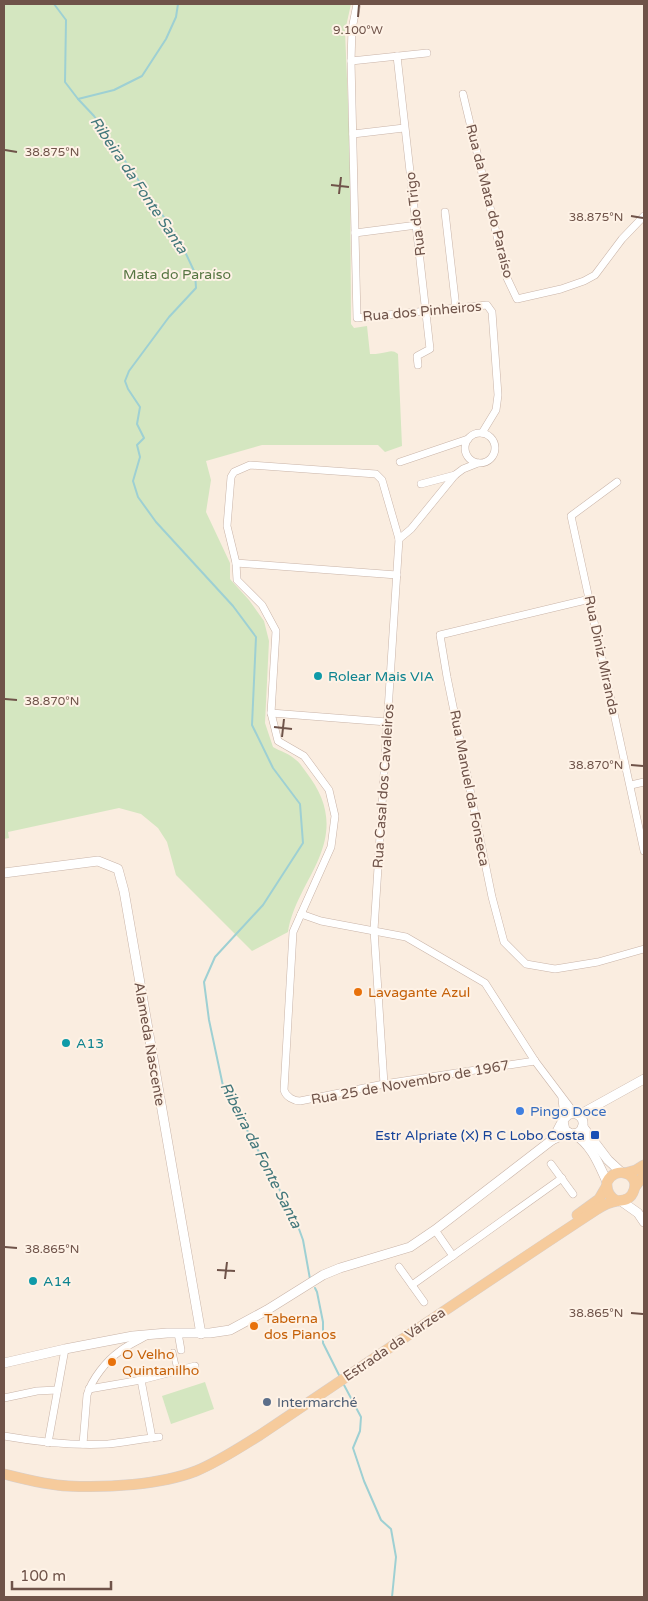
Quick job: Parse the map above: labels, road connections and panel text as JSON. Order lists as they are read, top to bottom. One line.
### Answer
{"streets":{"main road":["Estrada da Várzea"],"street":["Rua da Mata do Paraíso","Rua do Trigo","Rua dos Pinheiros","Rua Diniz Miranda","Rua Casal dos Cavaleiros","Rua Manuel da Fonseca","Alameda Nascente","Rua 25 de Novembro de 1967"]},"crossings":[["Rua do Trigo","Rua dos Pinheiros"],["Rua Diniz Miranda","Rua Manuel da Fonseca"],["Rua Casal dos Cavaleiros","Rua 25 de Novembro de 1967"]],"water":["Ribeira da Fonte Santa"],"parks":["Mata do Paraíso"],"places":{"other":["Rolear Mais VIA","Lavagante Azul","A13","Pingo Doce","A14","Taberna dos Pianos","O Velho Quintanilho","Intermarché"],"transit":["Estr Alpriate (X) R C Lobo Costa"]},"scale_bar":"100 m","coordinates":["9.100°W","38.875°N","38.870°N","38.865°N"]}
